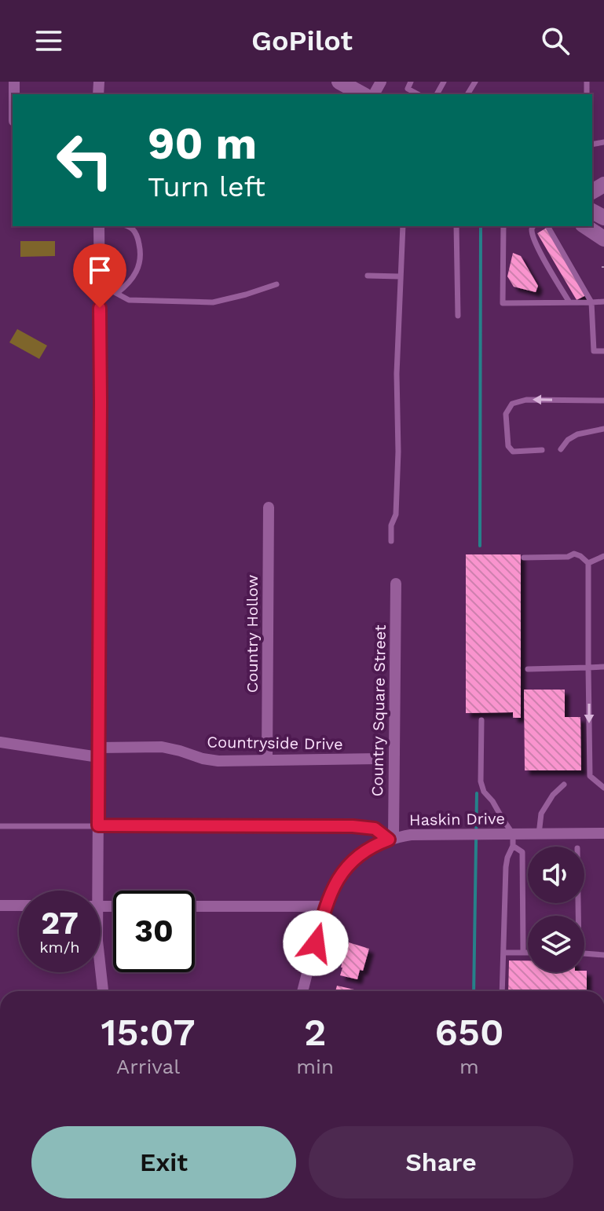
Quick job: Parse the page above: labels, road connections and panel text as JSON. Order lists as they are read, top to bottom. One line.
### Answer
{"streets":{"street":["Country Hollow","Country Square Street","Countryside Drive","Haskin Drive"]},"crossings":[["Country Hollow","Countryside Drive"],["Country Square Street","Haskin Drive"]],"page":{"header":"GoPilot","turn":["90 m","Turn left"],"speed":"27 km/h","limit":"30","eta":["15:07","Arrival","2","min","650","m"],"buttons":["Exit","Share"]}}
